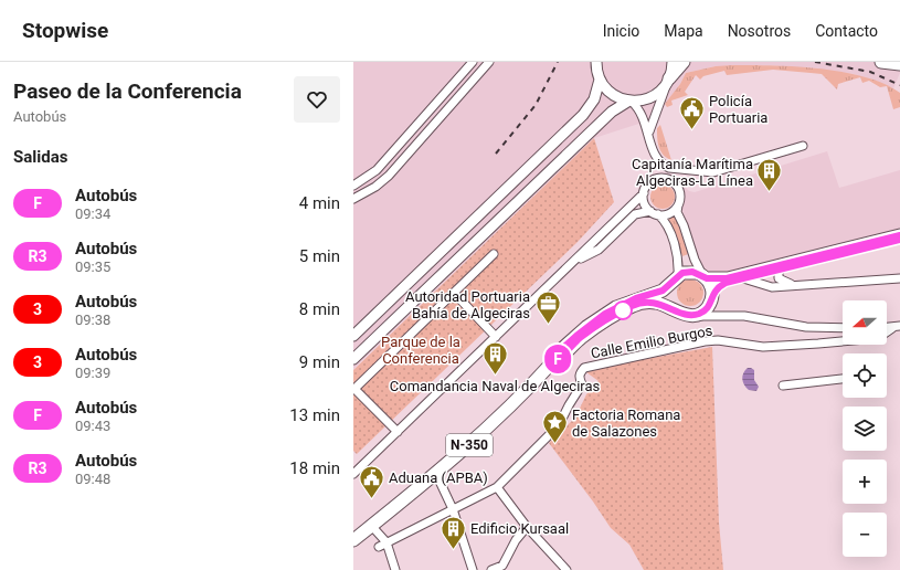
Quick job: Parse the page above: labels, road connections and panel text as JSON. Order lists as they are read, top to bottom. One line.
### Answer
{"streets":{"highway":["N-350"],"street":["Calle Emilio Burgos"]},"parks":["Parque de la Conferencia"],"places":{"public building":["Policía Portuaria","Aduana (APBA)"],"building":["Capitanía Marítima Algeciras-La Línea","Comandancia Naval de Algeciras","Edificio Kursaal"],"office":["Autoridad Portuaria Bahía de Algeciras"],"place":["Factoria Romana de Salazones"]},"lines":["bus line F"],"north":"left","page":{"header":"Stopwise","nav":["Inicio","Mapa","Nosotros","Contacto"],"heading":[["Paseo de la Conferencia","Autobús"],"Salidas"],"on_map":"F","list":[{"mark":"F","name":"Autobús","note":"09:34","value":"4 min"},{"mark":"R3","name":"Autobús","note":"09:35","value":"5 min"},{"mark":"3","name":"Autobús","note":"09:38","value":"8 min"},{"mark":"3","name":"Autobús","note":"09:39","value":"9 min"},{"mark":"F","name":"Autobús","note":"09:43","value":"13 min"},{"mark":"R3","name":"Autobús","note":"09:48","value":"18 min"}],"map_buttons":["+","−"]}}
